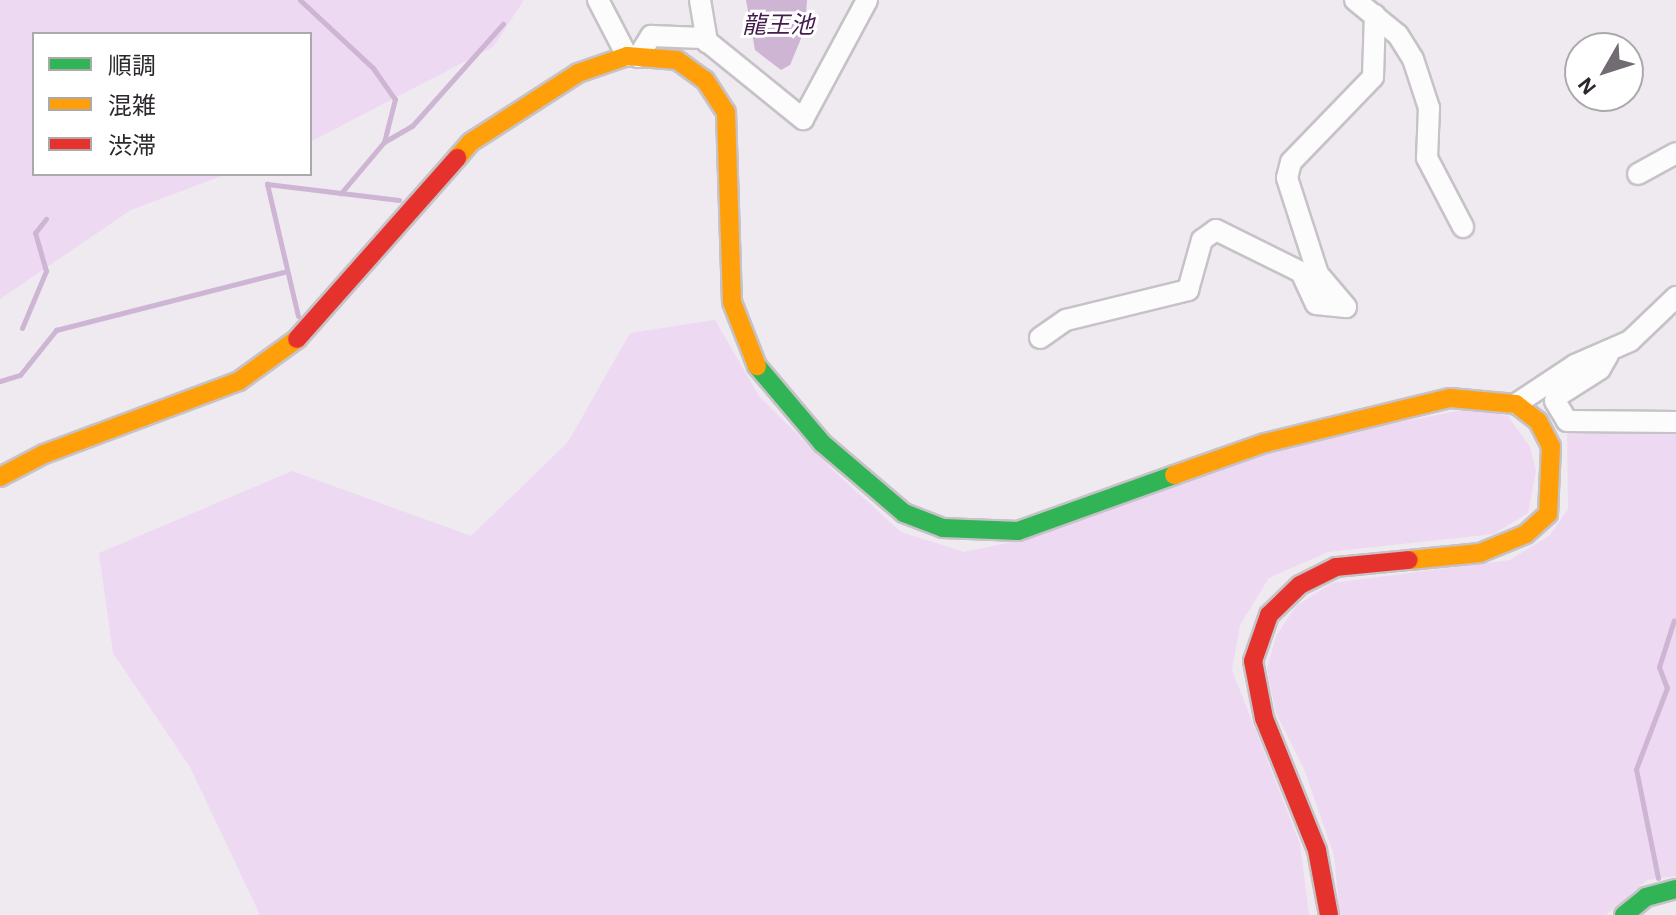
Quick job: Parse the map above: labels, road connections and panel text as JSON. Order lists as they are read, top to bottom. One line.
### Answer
{"water":["龍王池"],"legend":["順調","混雑","渋滞"],"north":"bottom left"}
